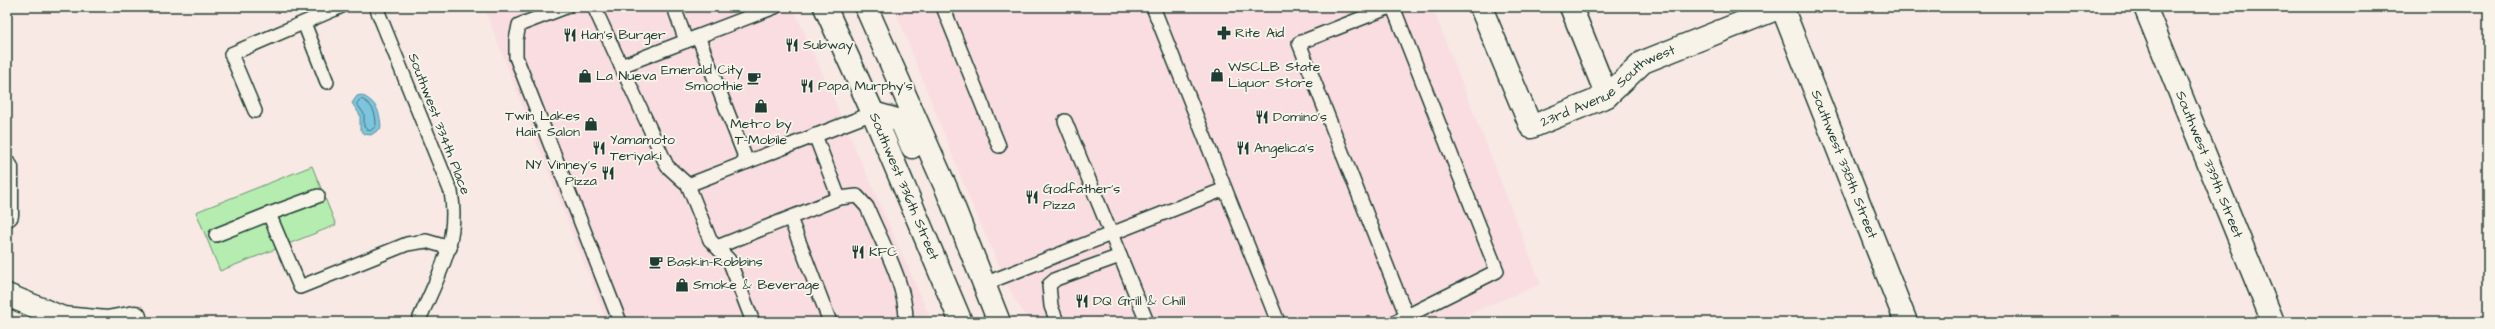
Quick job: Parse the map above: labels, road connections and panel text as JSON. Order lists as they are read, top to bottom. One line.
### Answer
{"streets":{"street":["23rd Avenue Southwest","Southwest 338th Street","Southwest 339th Street","Southwest 336th Street"],"lane":["Southwest 334th Place"]},"crossings":[["23rd Avenue Southwest","Southwest 338th Street"]],"places":{"pharmacy":["Rite Aid"],"restaurant":["Han’s Burger","Subway","Papa Murphy's","Domino's","Yamamoto Teriyaki","Angelica's","NY Vinney’s Pizza","Godfather's Pizza","KFC","DQ Grill & Chill"],"shop":["WSCLB State Liquor Store","La Nueva","Metro by T-Mobile","Twin Lakes Hair Salon","Smoke & Beverage"],"cafe":["Emerald City Smoothie","Baskin-Robbins"]}}
